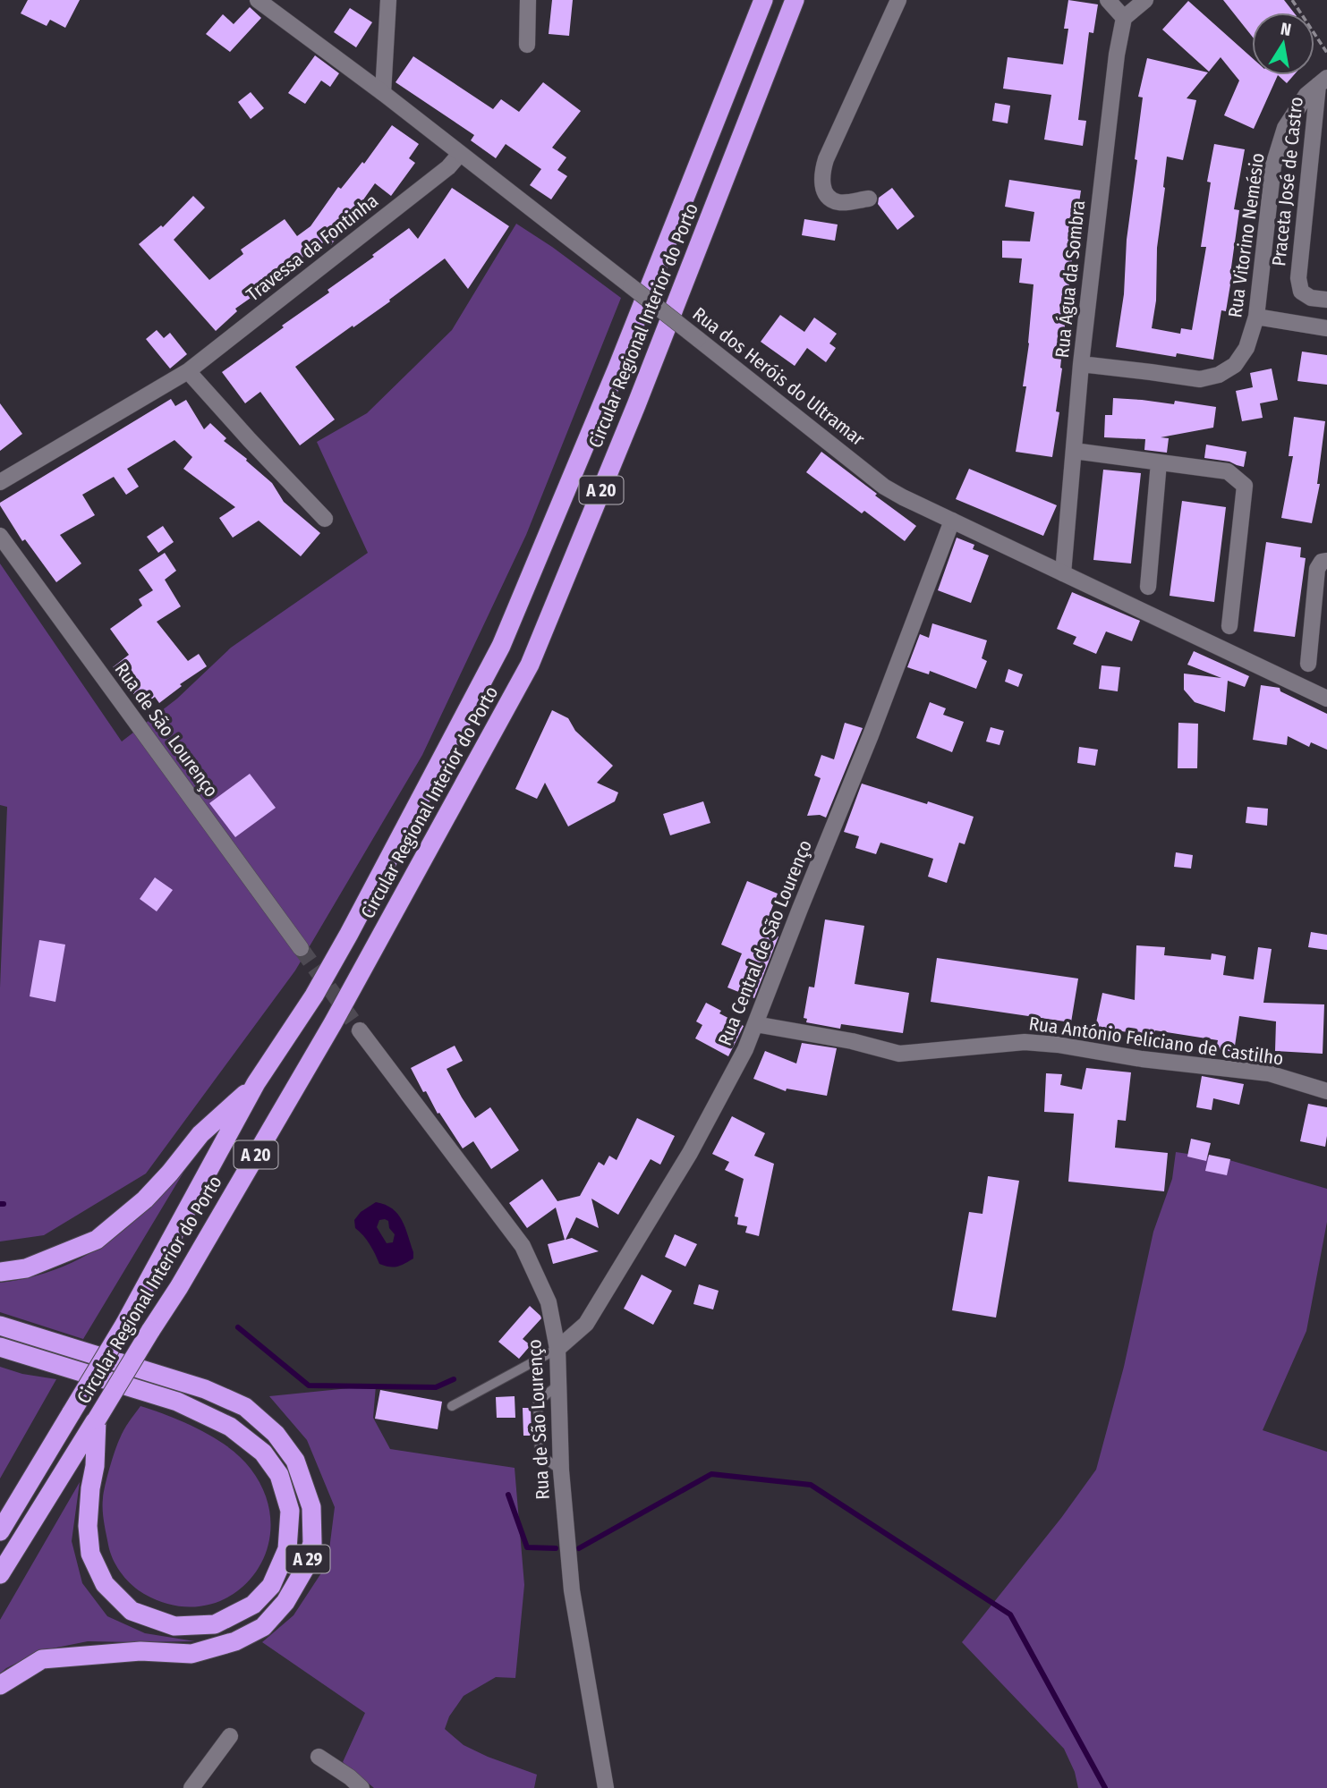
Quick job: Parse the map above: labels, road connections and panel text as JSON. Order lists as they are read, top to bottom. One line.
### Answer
{"streets":{"highway":["Circular Regional Interior do Porto","A 20","A 29"],"street":["Praceta José de Castro","Rua Vitorino Nemésio","Travessa da Fontinha","Rua Água da Sombra","Rua dos Heróis do Ultramar","Rua de São Lourenço","Rua Central de São Lourenço","Rua António Feliciano de Castilho"]},"crossings":[["Praceta José de Castro","Rua Vitorino Nemésio"],["Rua Vitorino Nemésio","Rua Água da Sombra"],["Travessa da Fontinha","Rua dos Heróis do Ultramar"],["Rua Água da Sombra","Rua dos Heróis do Ultramar"],["Circular Regional Interior do Porto","A 29"],["Rua dos Heróis do Ultramar","Rua Central de São Lourenço"],["Rua de São Lourenço","Rua Central de São Lourenço"],["Rua Central de São Lourenço","Rua António Feliciano de Castilho"]],"north":"top"}
